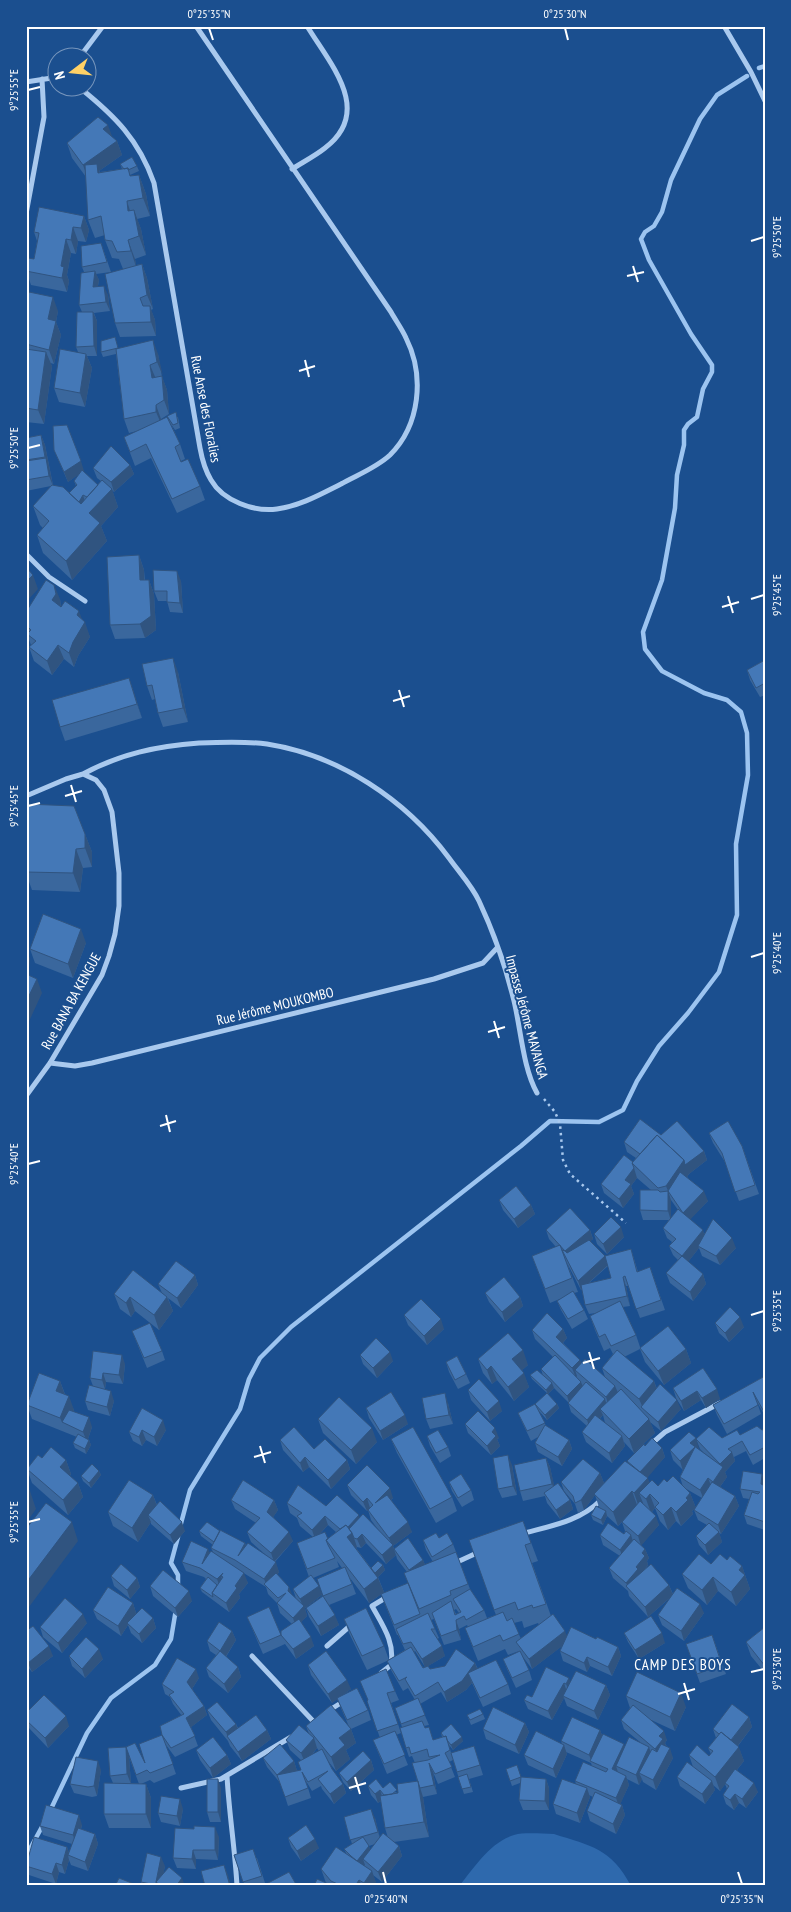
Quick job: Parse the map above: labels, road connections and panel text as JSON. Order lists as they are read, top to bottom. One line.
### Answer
{"streets":{"street":["Rue Anse des Floralies","Rue BANA BA KENGUE","Rue Jérôme MOUKOMBO","Impasse Jérôme MAVANGA"]},"crossings":[["Rue BANA BA KENGUE","Rue Jérôme MOUKOMBO"],["Rue BANA BA KENGUE","Impasse Jérôme MAVANGA"],["Rue Jérôme MOUKOMBO","Impasse Jérôme MAVANGA"]],"districts":["CAMP DES BOYS"],"north":"left","coordinates":["0°25'35\"N","0°25'30\"N","9°25'55\"E","9°25'50\"E","9°25'45\"E","9°25'40\"E","9°25'35\"E","9°25'30\"E","0°25'40\"N"]}
